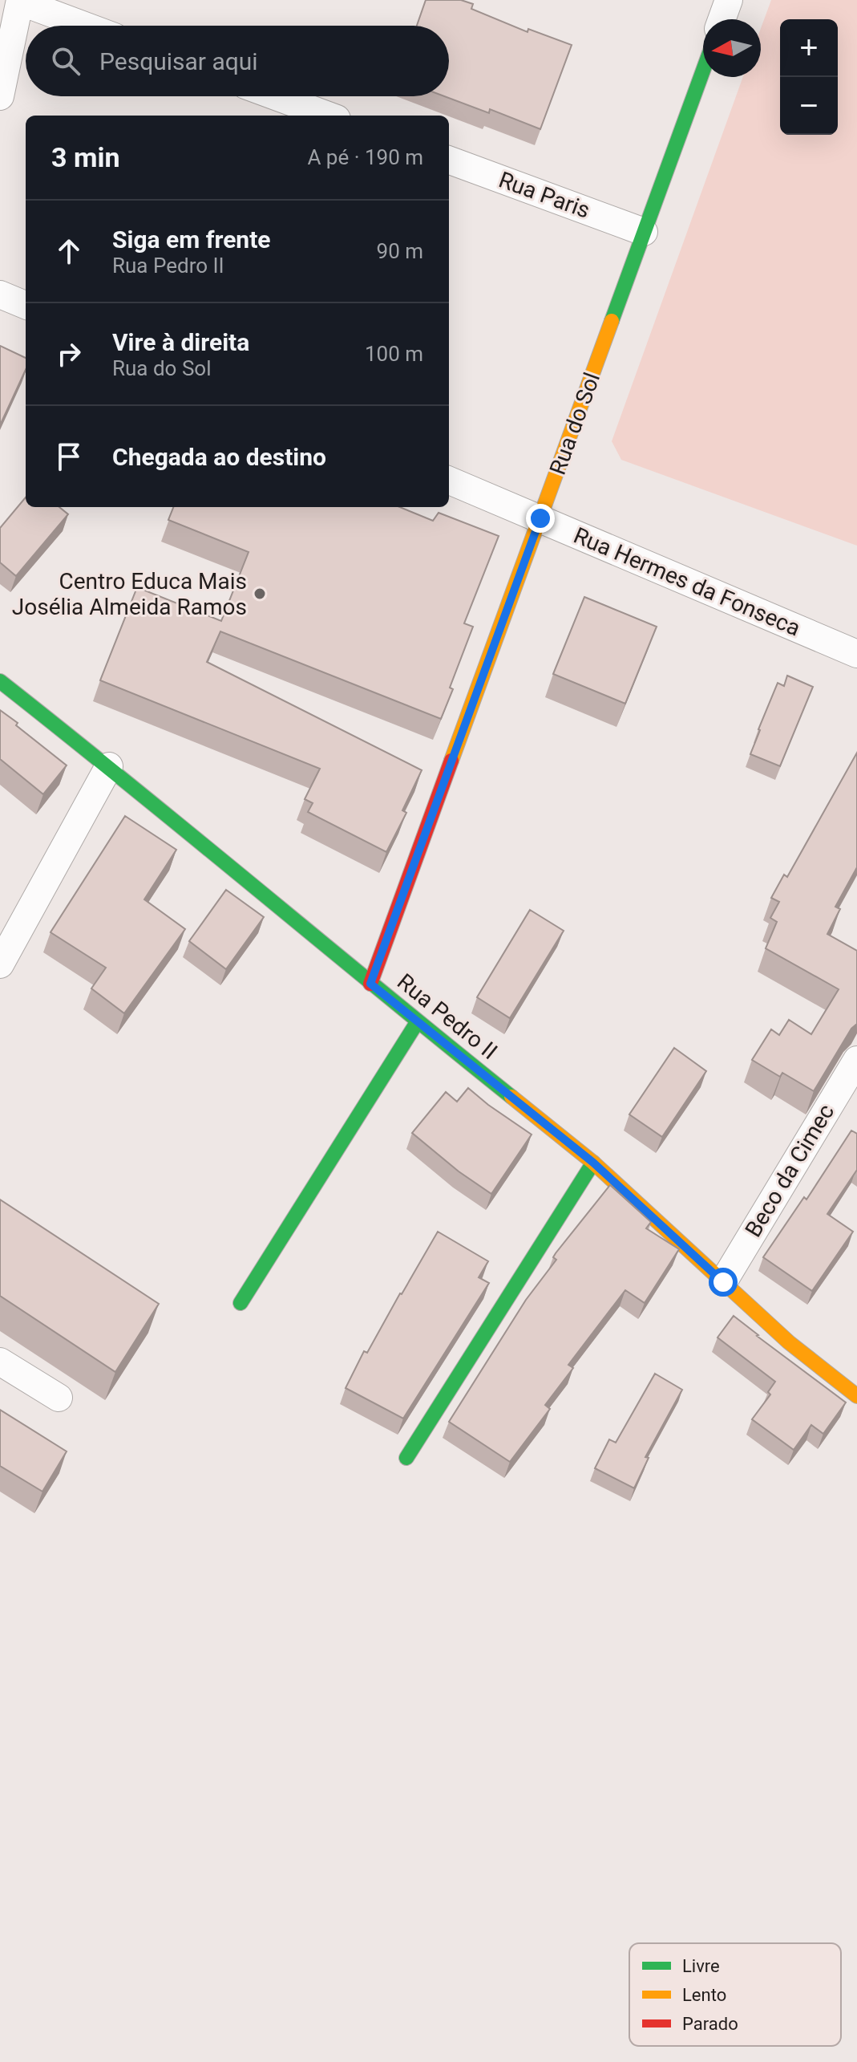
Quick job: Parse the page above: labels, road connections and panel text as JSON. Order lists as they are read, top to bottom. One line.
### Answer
{"streets":{"street":["Rua Paris","Rua do Sol","Rua Hermes da Fonseca","Rua Pedro II","Beco da Cimec"]},"crossings":[["Rua Paris","Rua do Sol"],["Rua do Sol","Rua Hermes da Fonseca"],["Rua do Sol","Rua Pedro II"],["Rua Pedro II","Beco da Cimec"]],"places":["Centro Educa Mais Josélia Almeida Ramos"],"legend":["Livre","Lento","Parado"],"north":"left","page":{"map_buttons":["+","−"],"search":"Pesquisar aqui","heading":["3 min","A pé · 190 m"],"list":[["Siga em frente","Rua Pedro II","90 m"],["Vire à direita","Rua do Sol","100 m"],"Chegada ao destino"]}}
